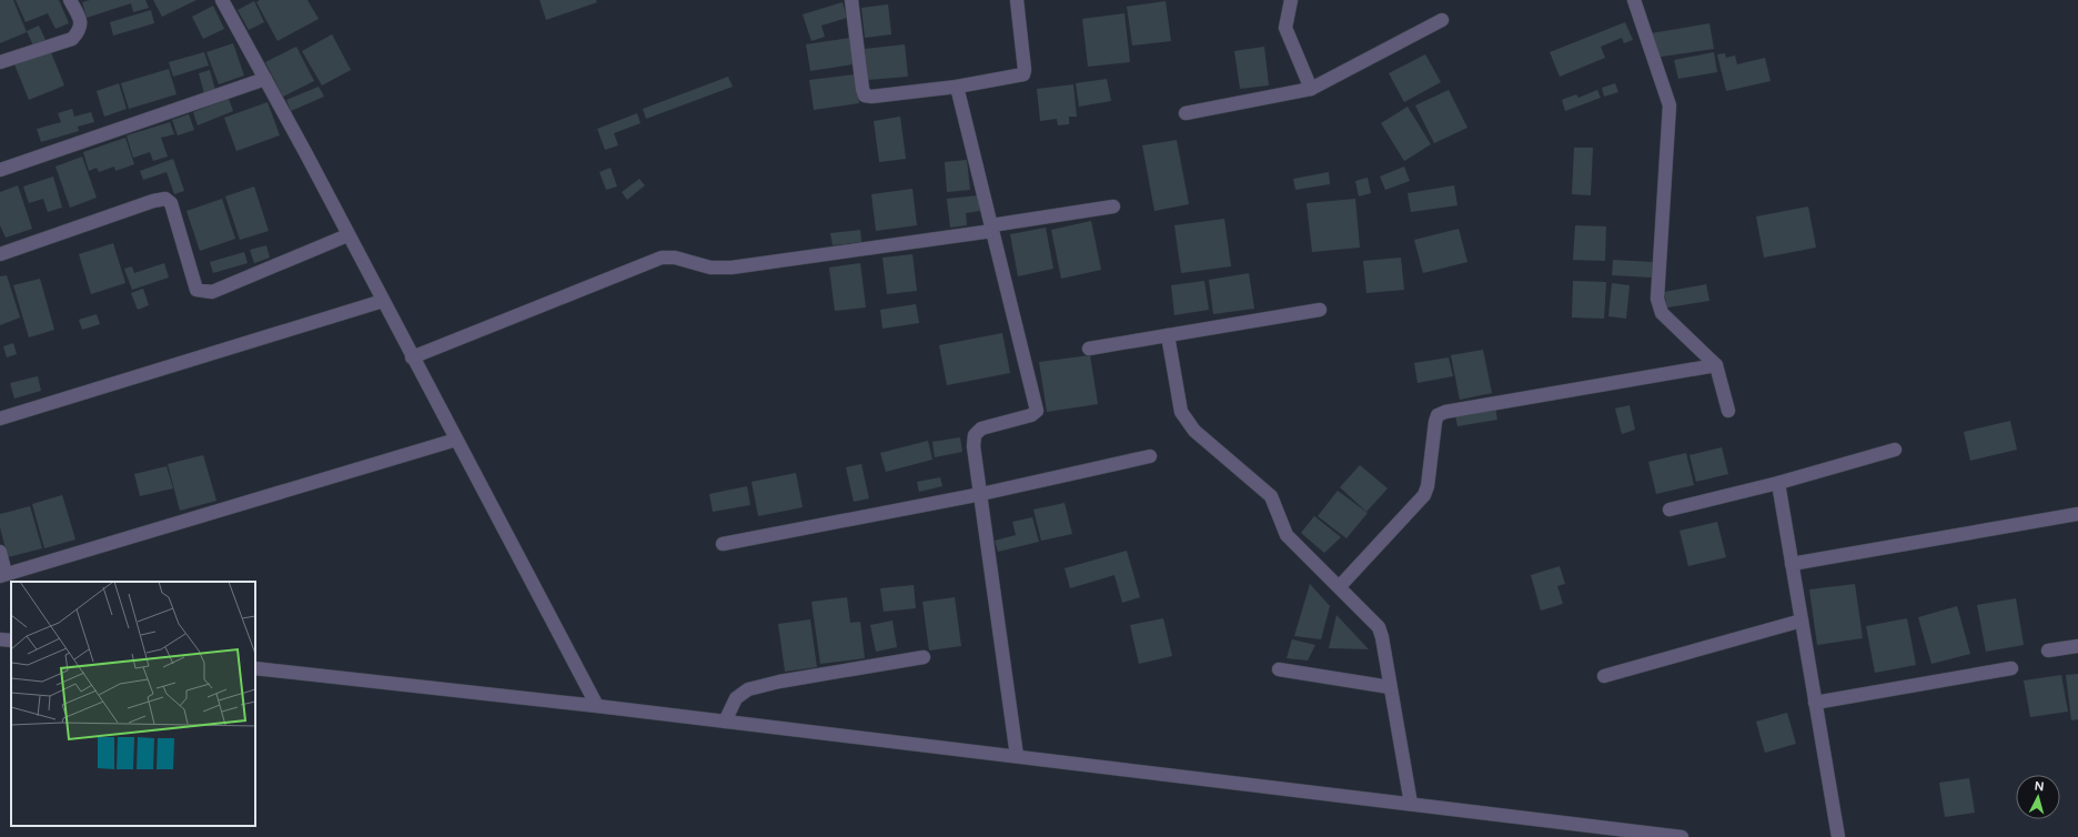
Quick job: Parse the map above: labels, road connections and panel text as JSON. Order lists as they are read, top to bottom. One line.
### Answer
{"north":"top"}
